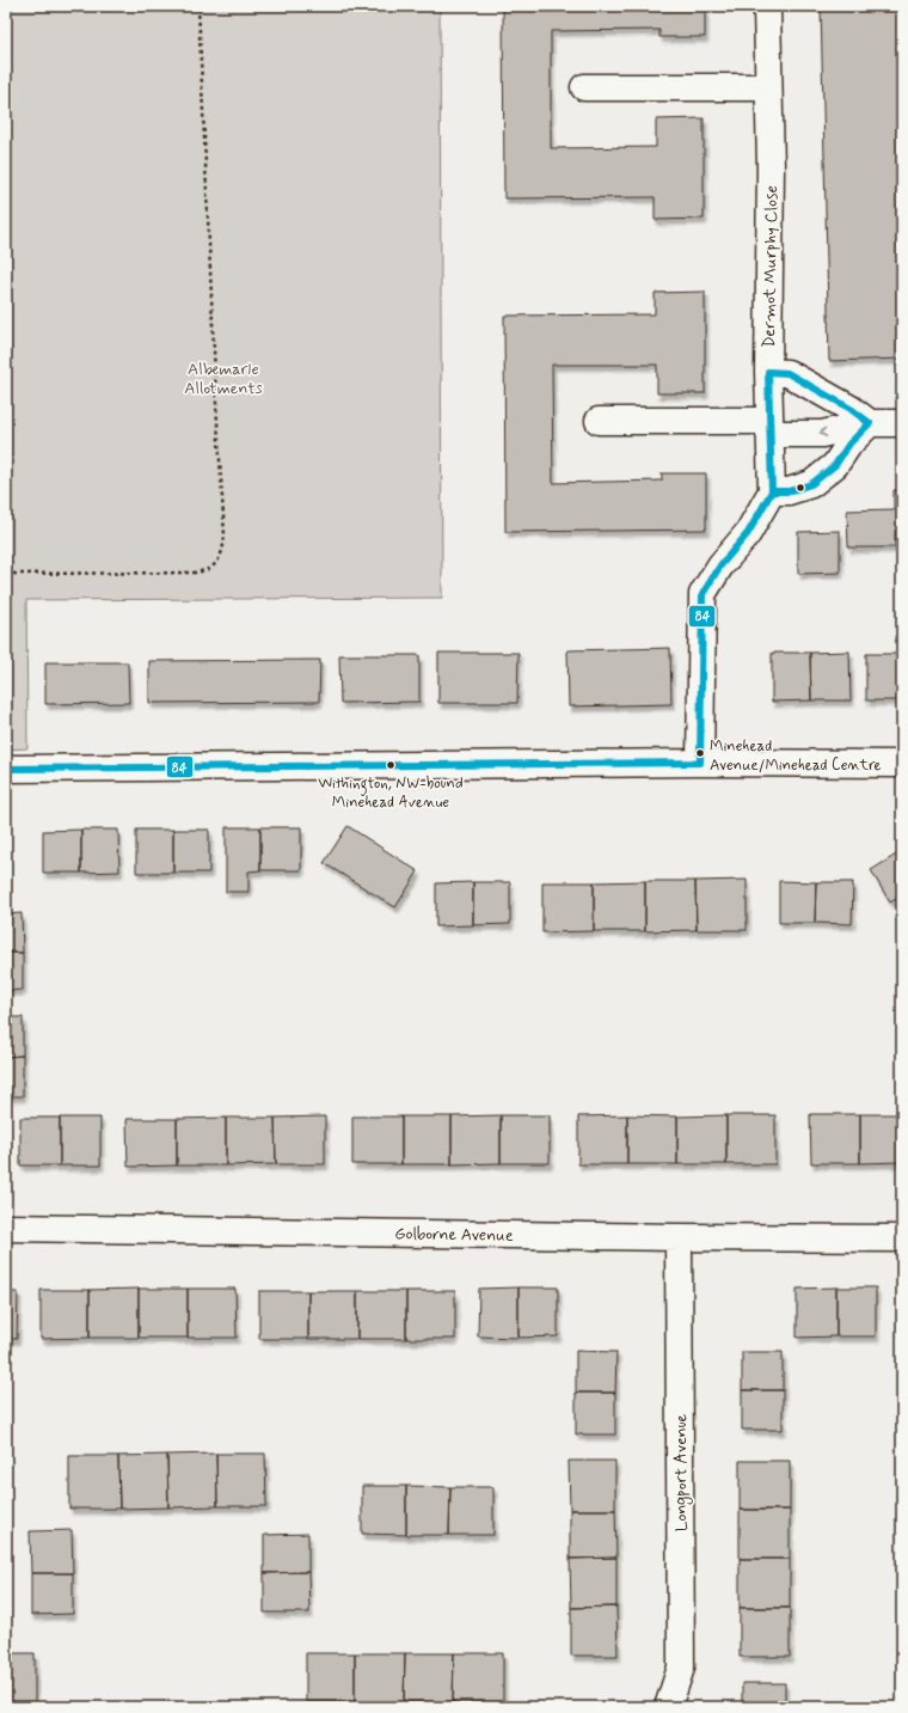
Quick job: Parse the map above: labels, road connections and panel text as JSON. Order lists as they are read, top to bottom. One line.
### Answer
{"streets":{"street":["Dermot Murphy Close","Golborne Avenue","Longport Avenue"]},"crossings":[["Golborne Avenue","Longport Avenue"]],"parks":["Albemarle Allotments"],"places":["Minehead Avenue/Minehead Centre","Withington, NW-bound Minehead Avenue"],"lines":["transit line 84"]}
